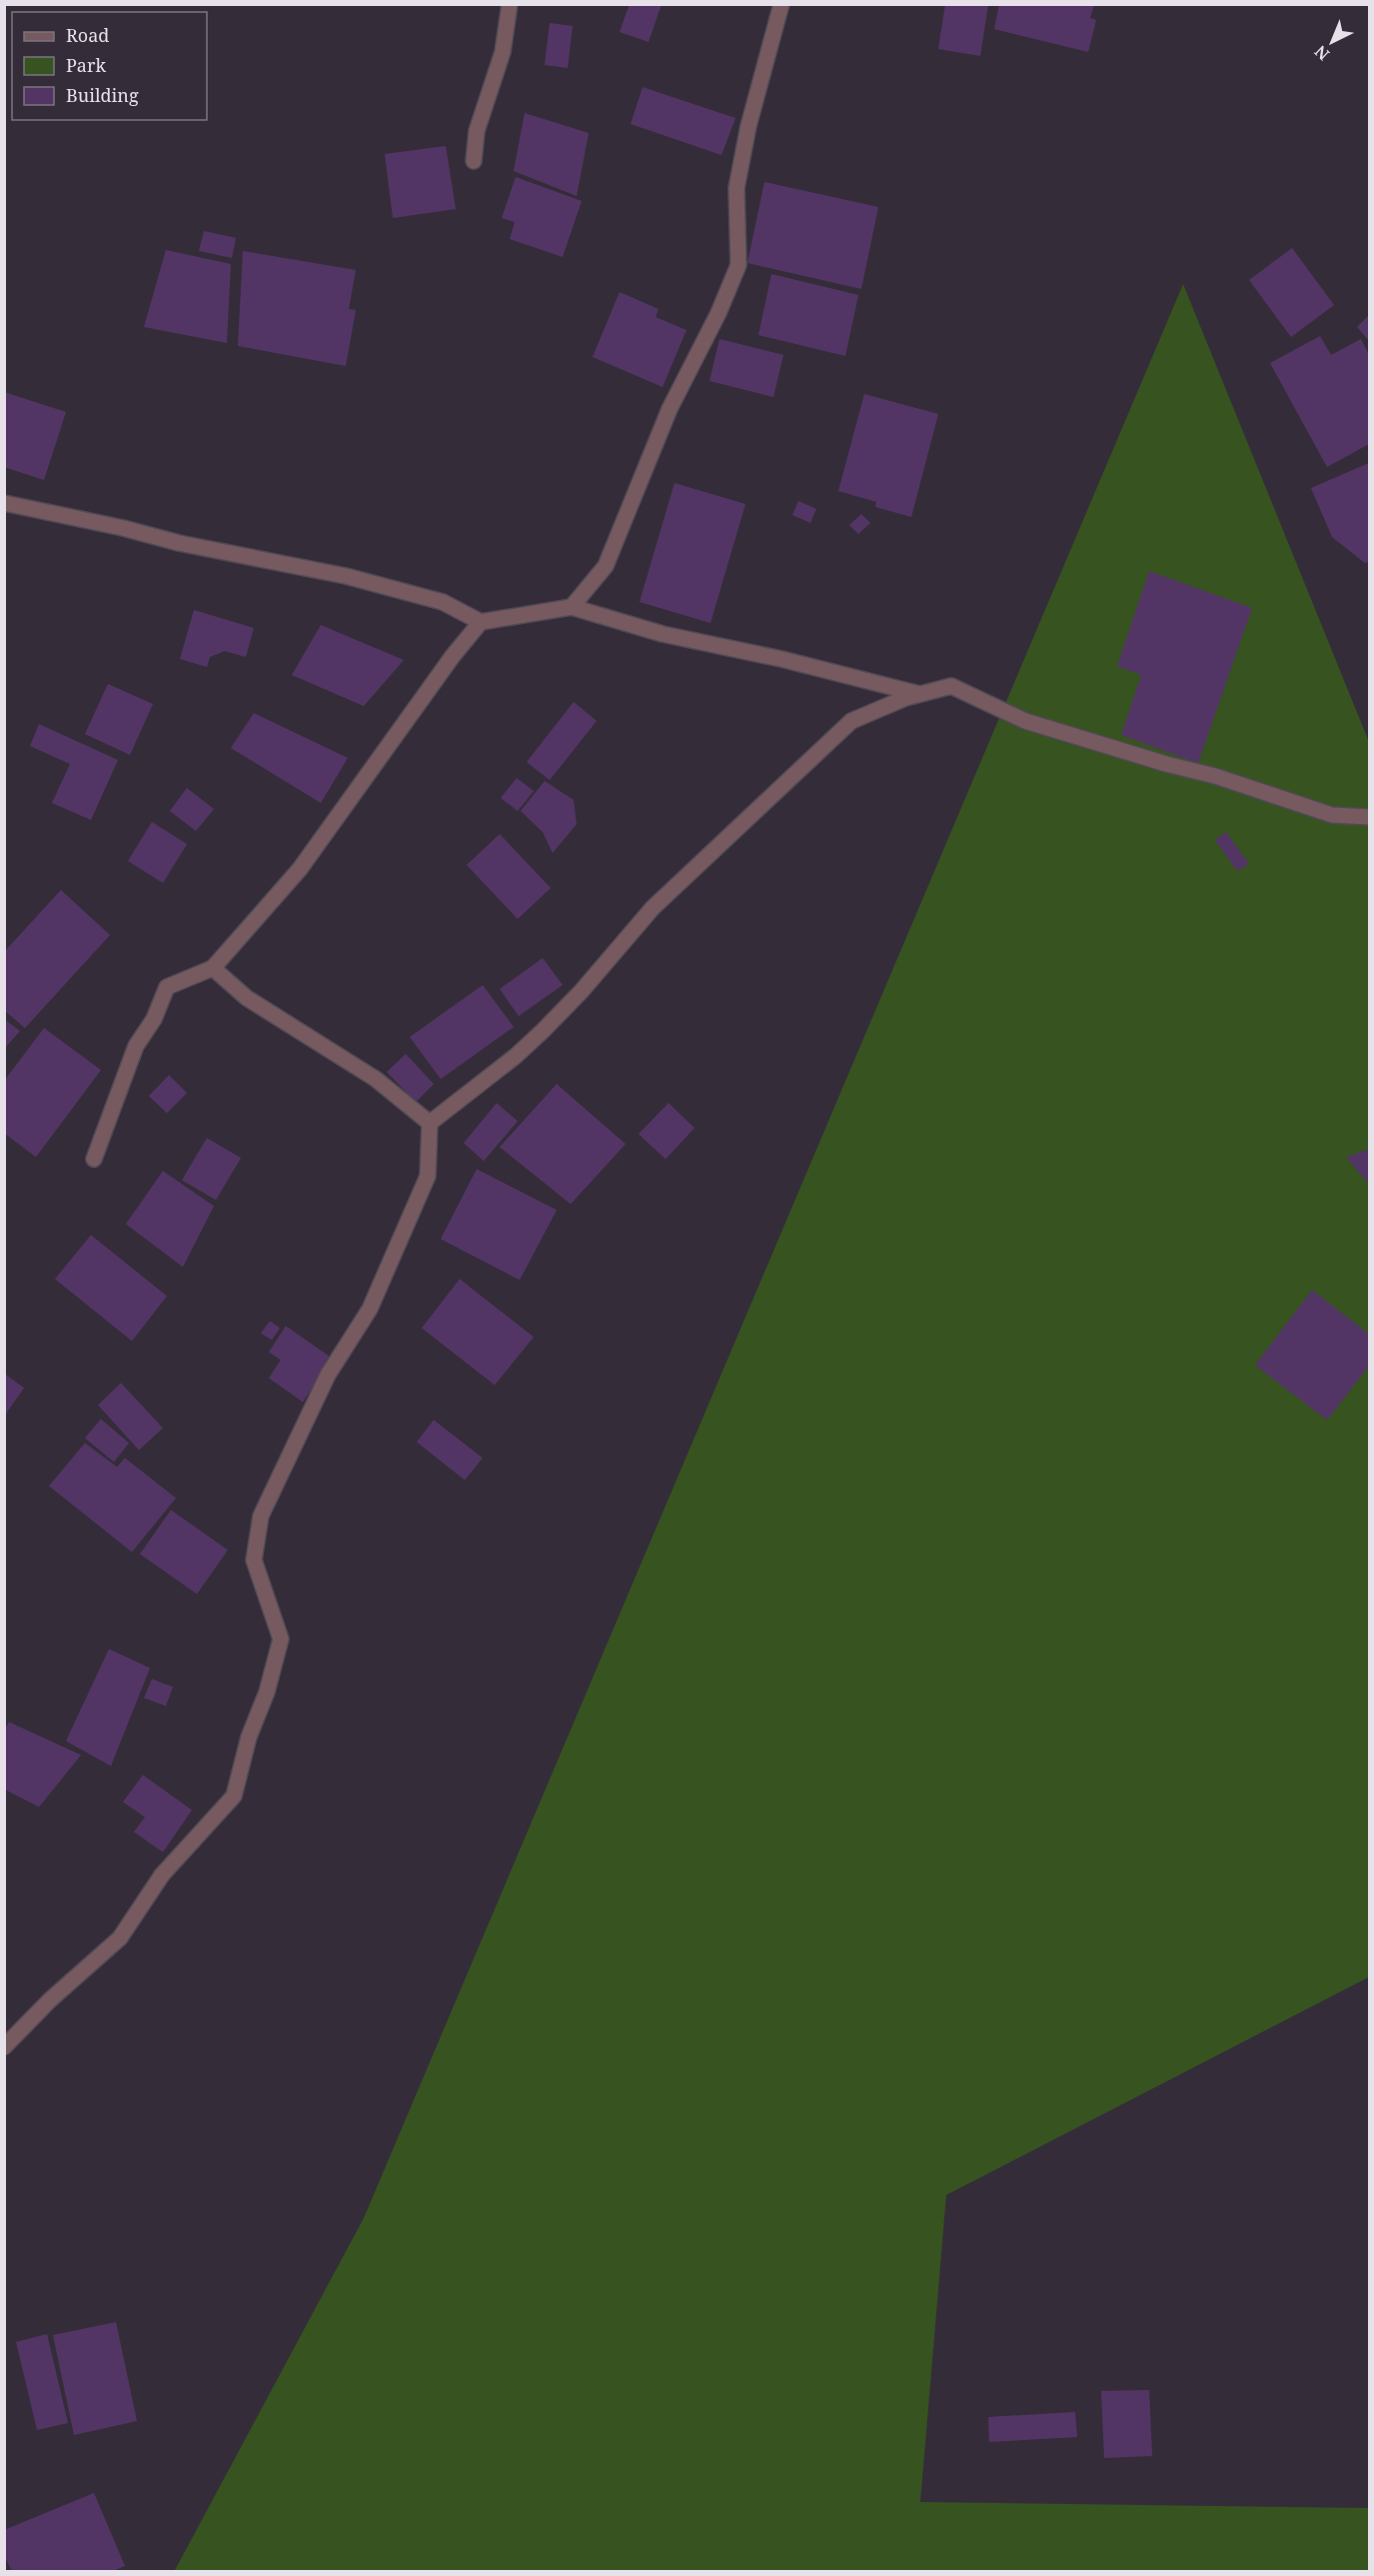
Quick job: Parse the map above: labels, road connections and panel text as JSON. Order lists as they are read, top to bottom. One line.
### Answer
{"legend":["Road","Park","Building"],"north":"bottom left"}
